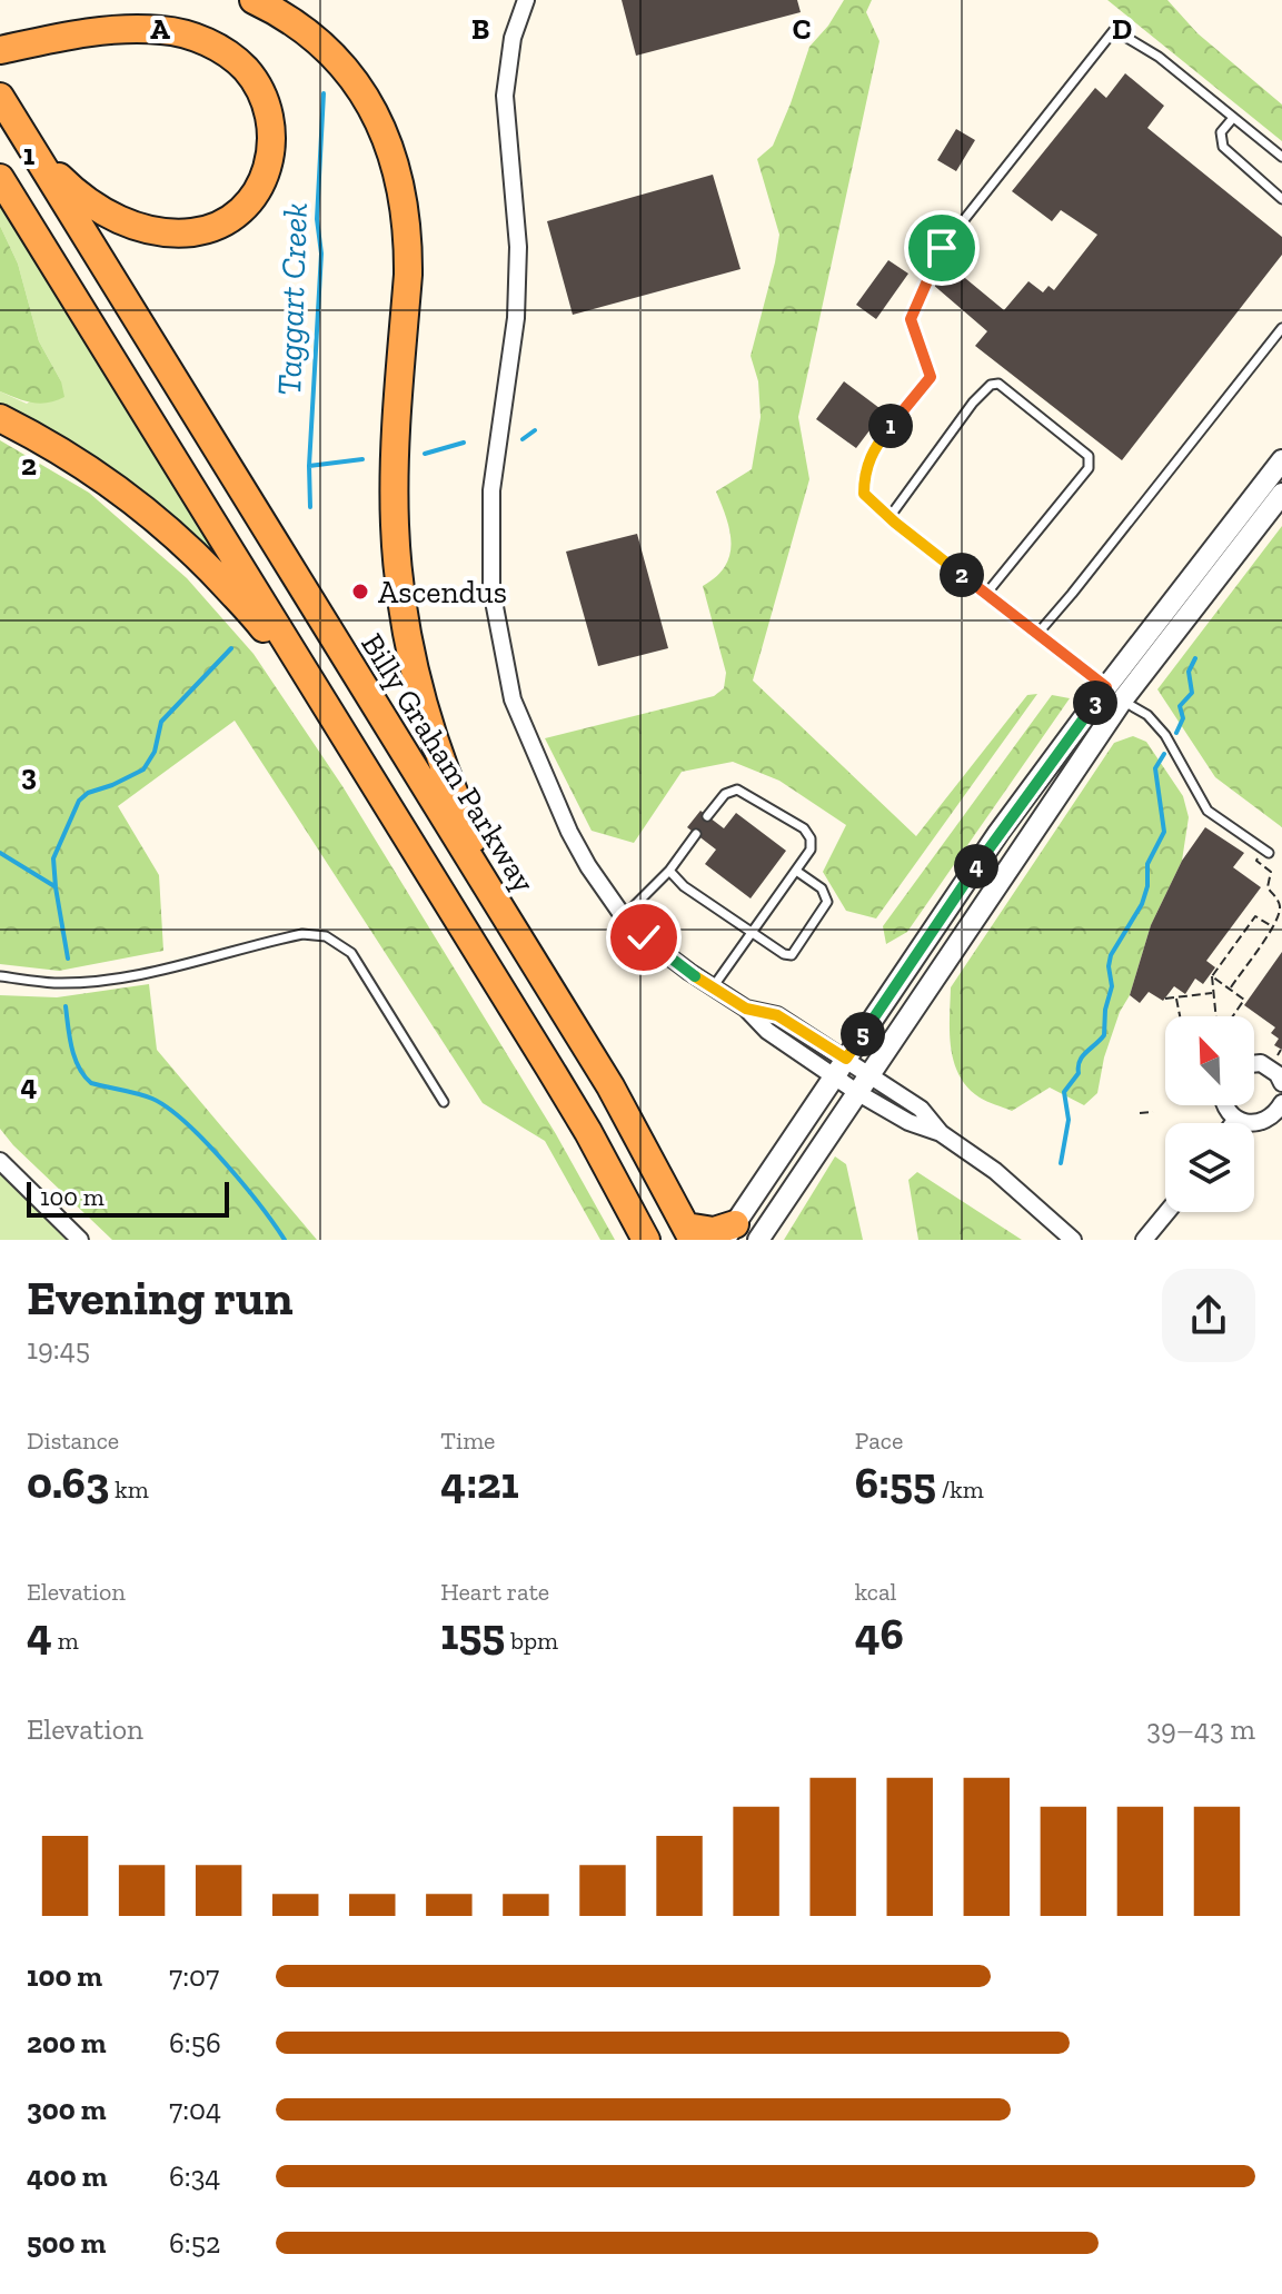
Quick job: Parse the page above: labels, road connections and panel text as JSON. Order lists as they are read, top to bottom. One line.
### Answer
{"streets":{"highway":["Billy Graham Parkway"]},"water":["Taggart Creek"],"places":["Ascendus"],"scale_bar":"100 m","north":"top left","page":{"pins":["1","2","3","4","5"],"scale":"100 m","heading":["Evening run","19:45"],"stats":[["Distance","0.63 km"],["Time","4:21"],["Pace","6:55 /km"],["Elevation","4 m"],["Heart rate","155 bpm"],["kcal","46"]],"chart":["Elevation","39–43 m"],"list":[{"name":"100 m","note":"7:07"},{"name":"200 m","note":"6:56"},{"name":"300 m","note":"7:04"},{"name":"400 m","note":"6:34"},{"name":"500 m","note":"6:52"}]},"grid":{"columns":["A","B","C","D"],"rows":["1","2","3","4"]}}
